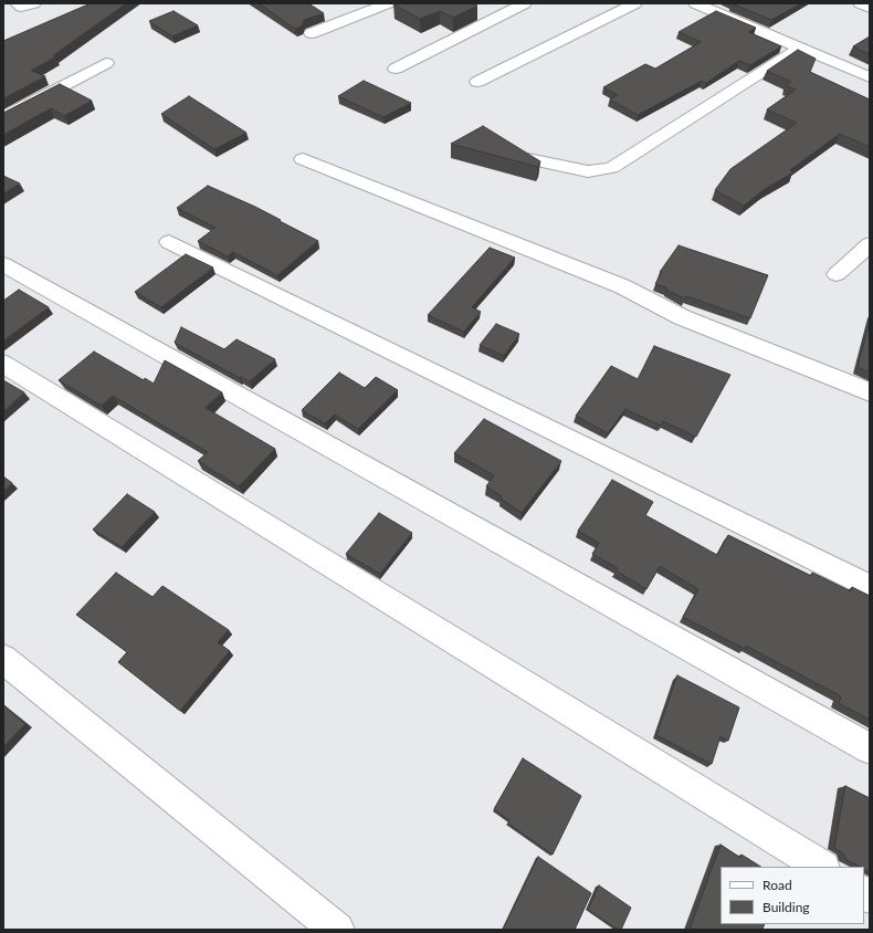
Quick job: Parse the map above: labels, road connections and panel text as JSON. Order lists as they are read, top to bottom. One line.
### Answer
{"legend":["Road","Building"]}
